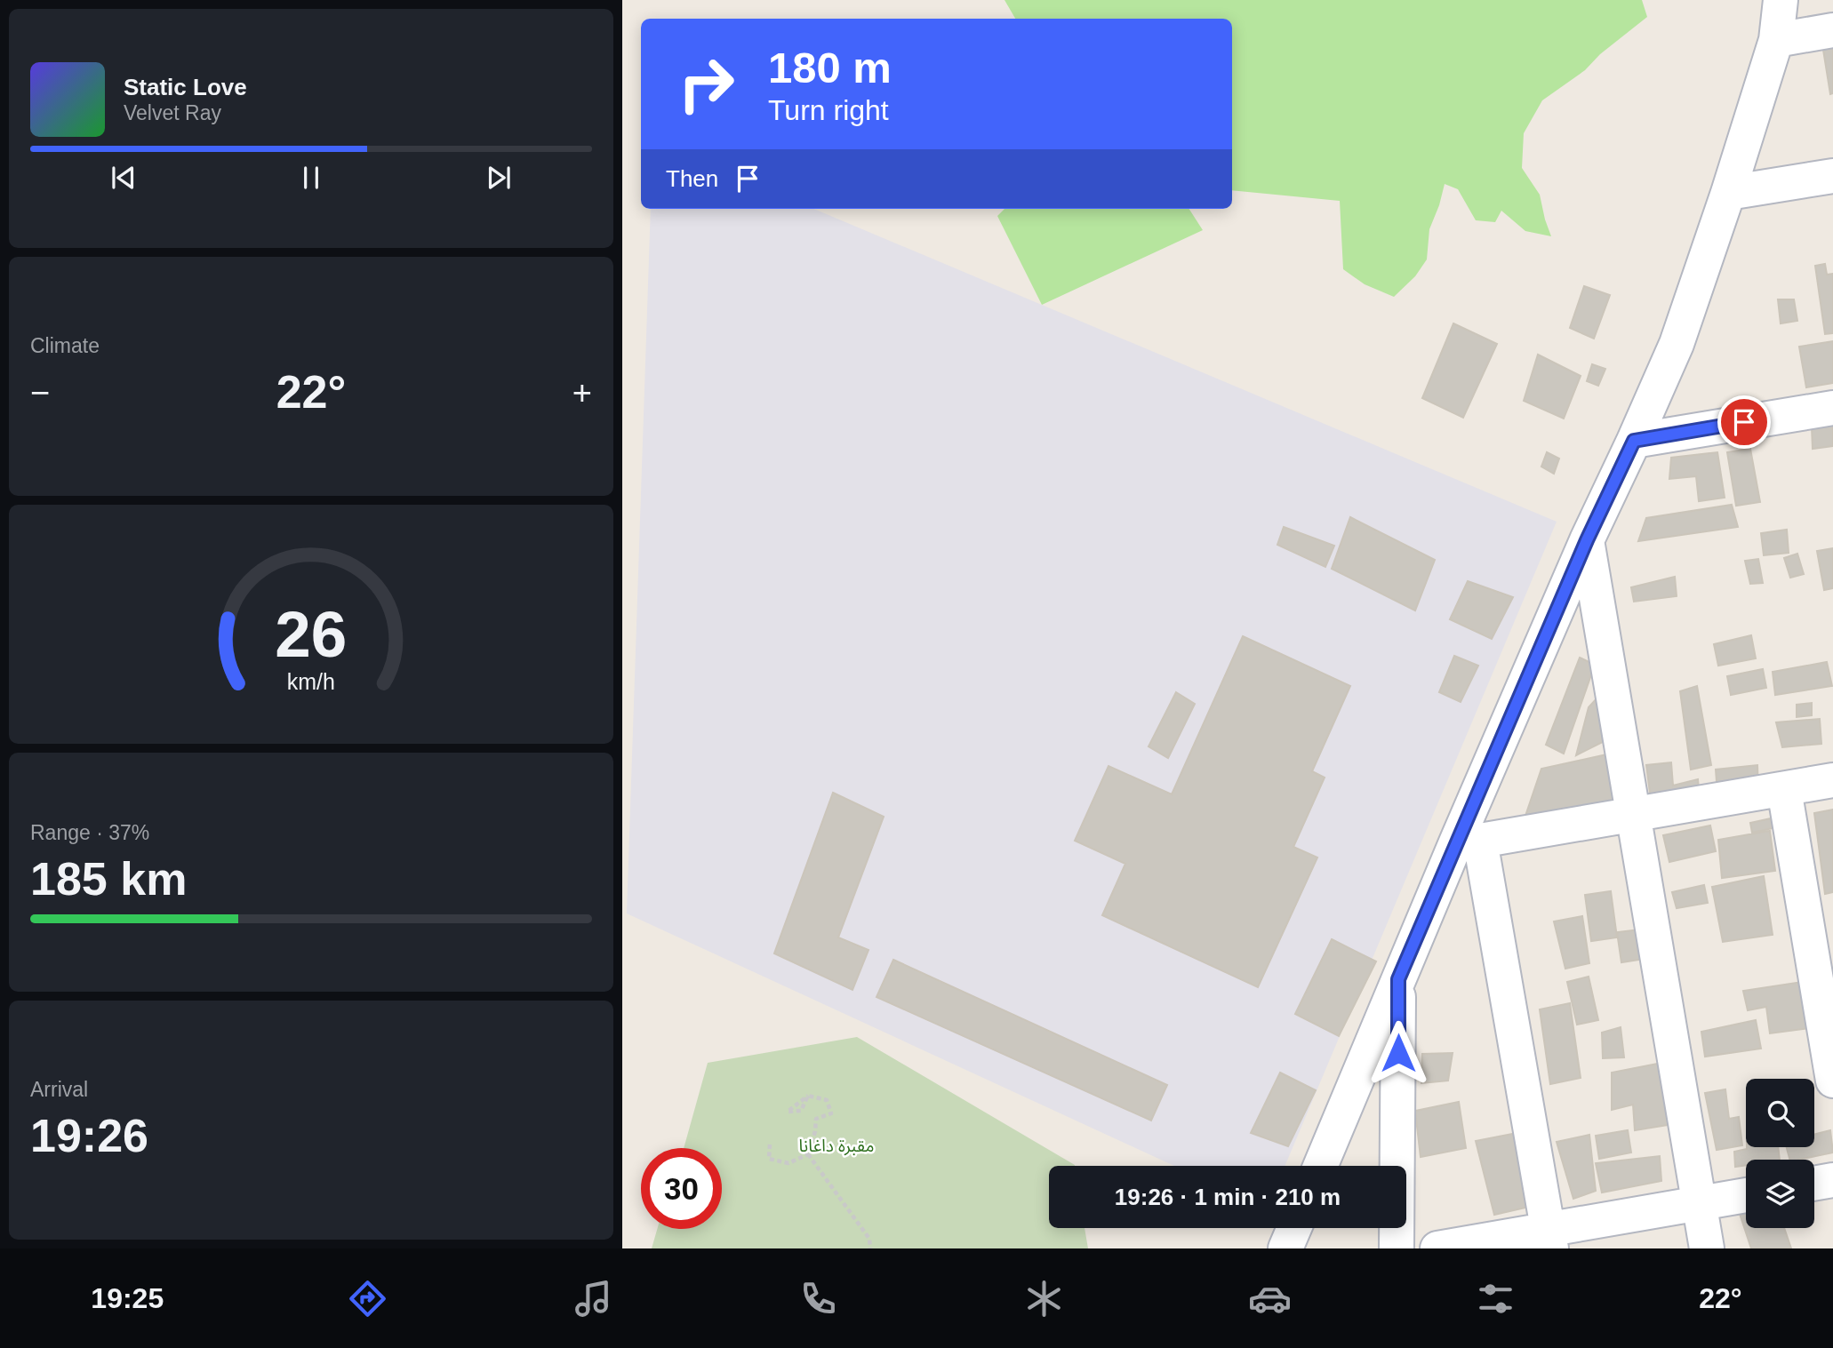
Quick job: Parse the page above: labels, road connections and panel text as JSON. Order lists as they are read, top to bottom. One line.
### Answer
{"parks":["مقبرة داغانا"],"page":{"turn":["180 m","Turn right"],"song":["Static Love","Velvet Ray"],"then":"Then","tile":["Climate",["Range · 37%","185 km"],["Arrival","19:26"]],"heat":["−","22°","+"],"limit":"30","trip":"19:26 · 1 min · 210 m","tabs":["19:25","22°"],"gauge":["26","km/h"]}}
